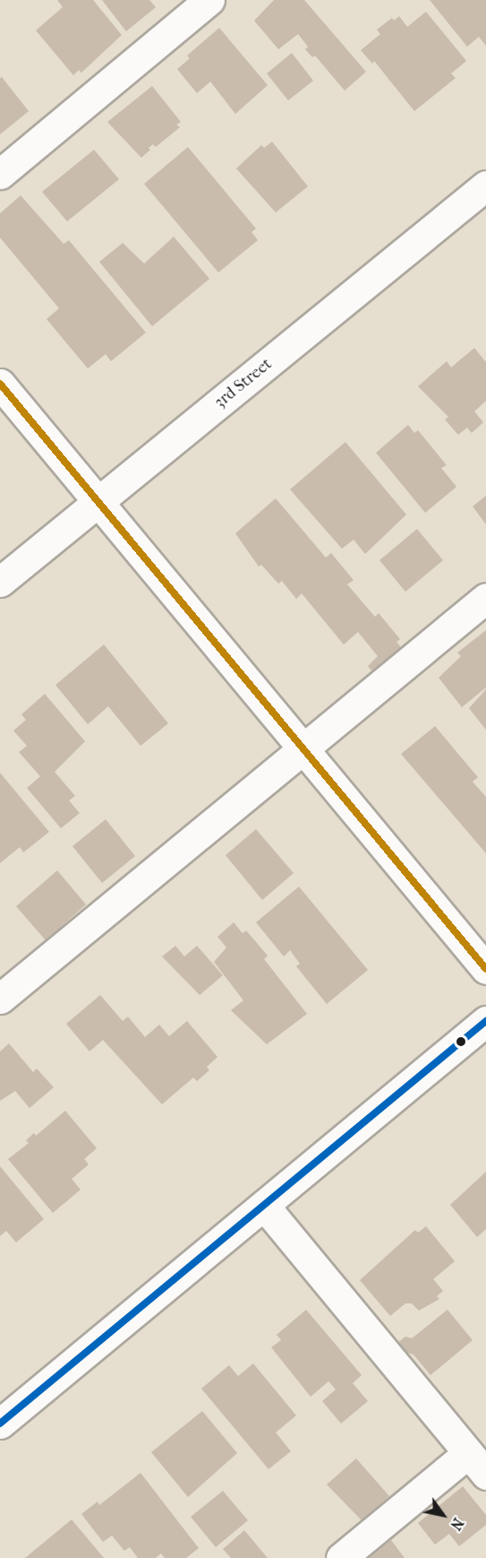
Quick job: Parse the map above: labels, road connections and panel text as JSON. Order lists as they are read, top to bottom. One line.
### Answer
{"streets":{"street":["3rd Street"]},"north":"bottom right"}
